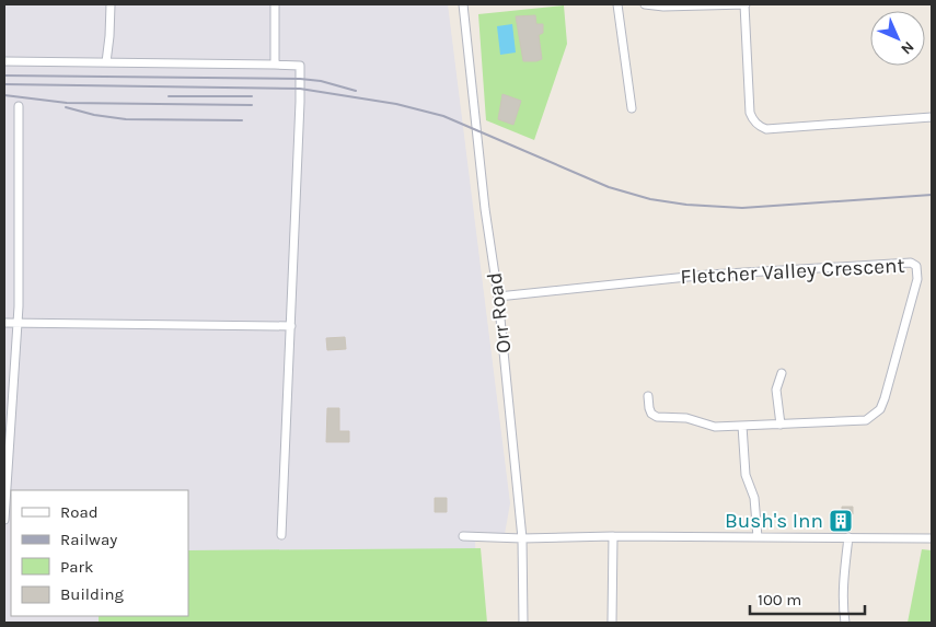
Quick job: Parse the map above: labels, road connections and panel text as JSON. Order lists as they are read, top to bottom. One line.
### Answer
{"streets":{"street":["Fletcher Valley Crescent","Orr Road"]},"crossings":[["Fletcher Valley Crescent","Orr Road"]],"places":{"building":["Bush's Inn"]},"legend":["Road","Railway","Park","Building"],"scale_bar":"100 m","north":"bottom right"}
